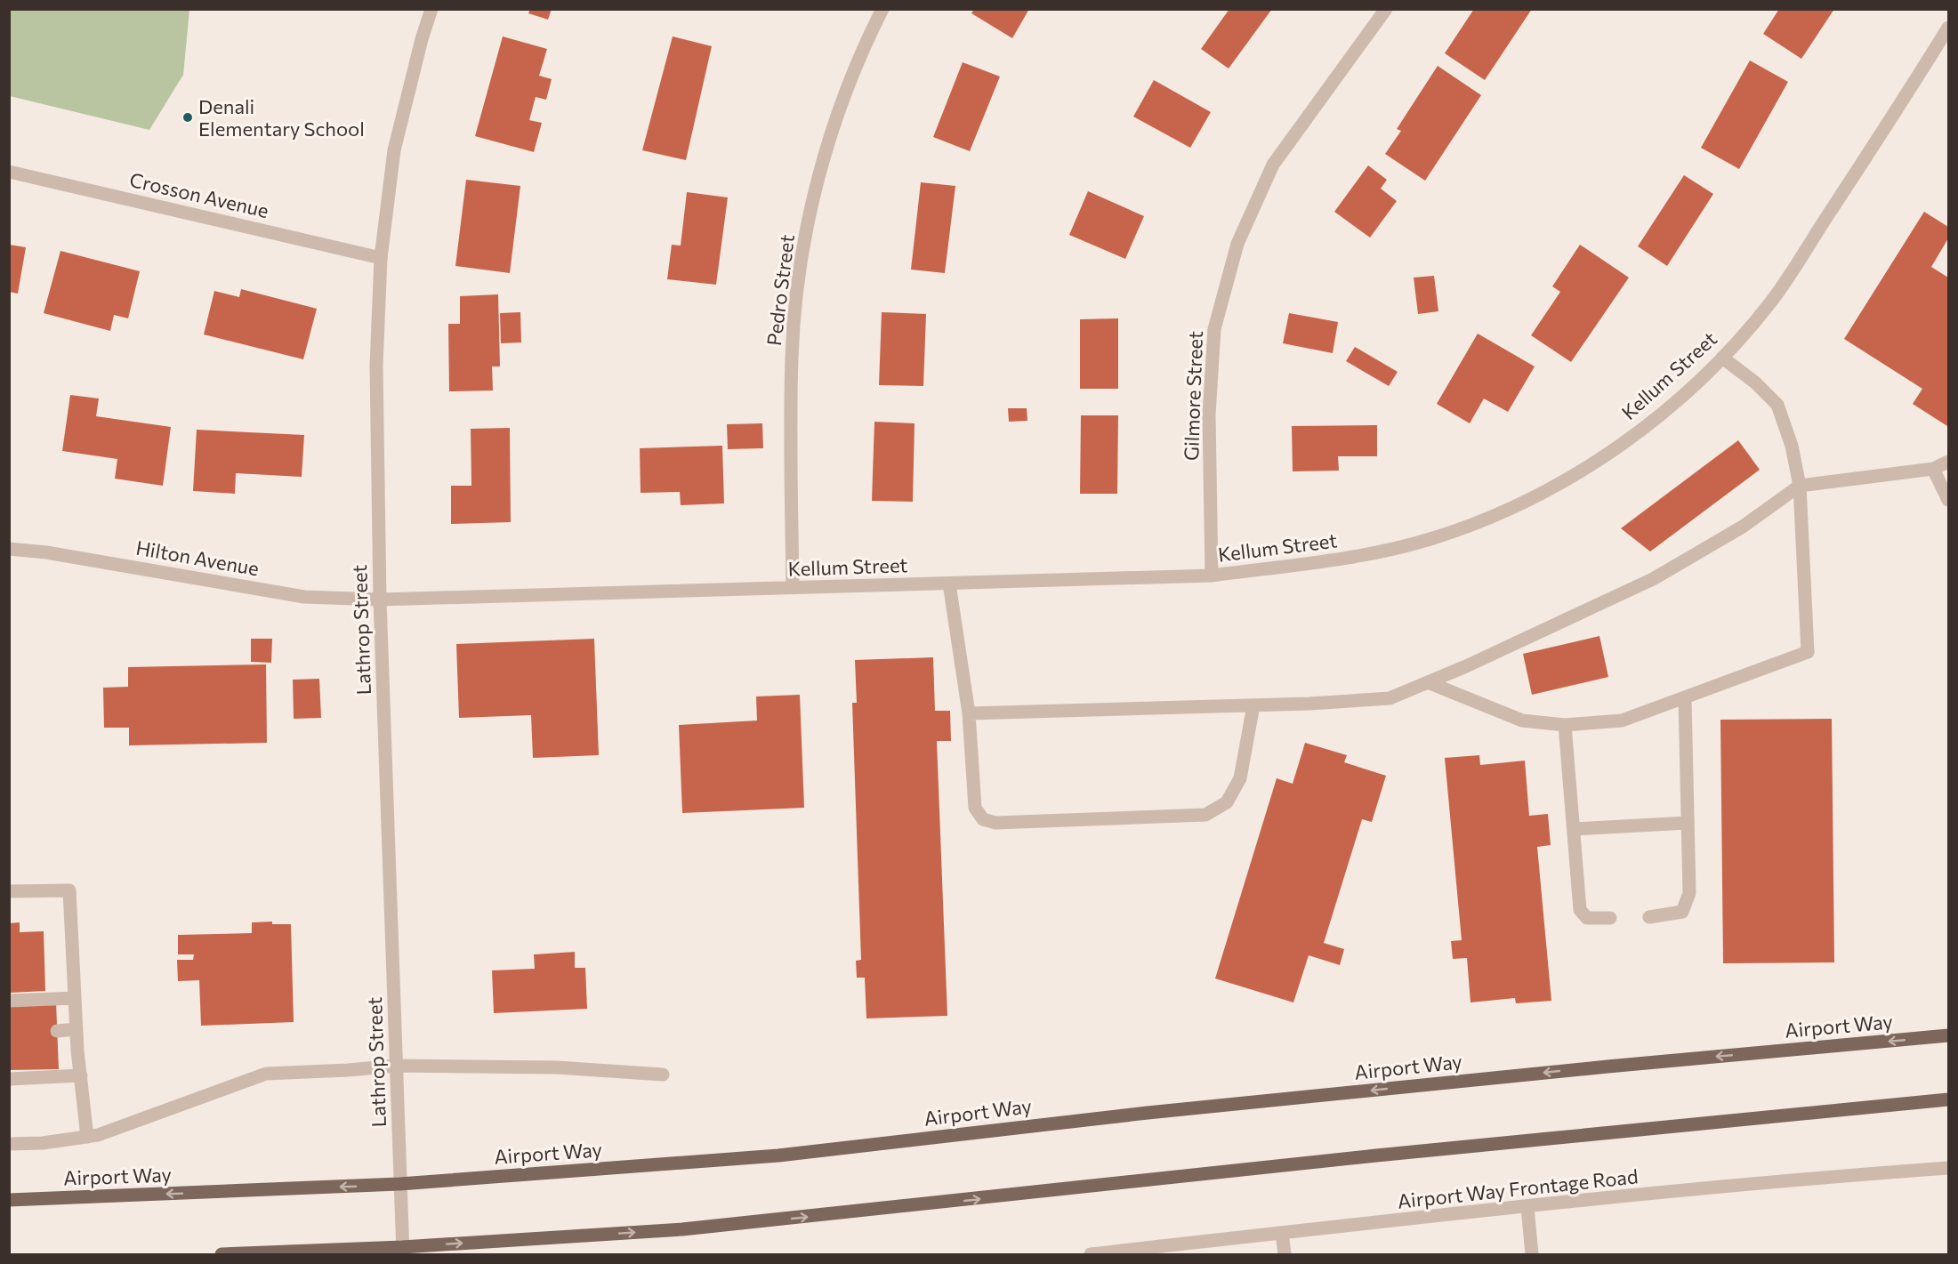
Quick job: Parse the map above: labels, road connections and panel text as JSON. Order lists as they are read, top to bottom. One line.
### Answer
{"streets":{"main road":["Airport Way"],"street":["Crosson Avenue","Pedro Street","Kellum Street","Gilmore Street","Hilton Avenue","Lathrop Street","Airport Way Frontage Road"]},"crossings":[["Crosson Avenue","Lathrop Street"],["Pedro Street","Kellum Street"],["Kellum Street","Gilmore Street"],["Kellum Street","Hilton Avenue"],["Kellum Street","Lathrop Street"],["Hilton Avenue","Lathrop Street"],["Lathrop Street","Airport Way"]],"places":["Denali Elementary School"]}
